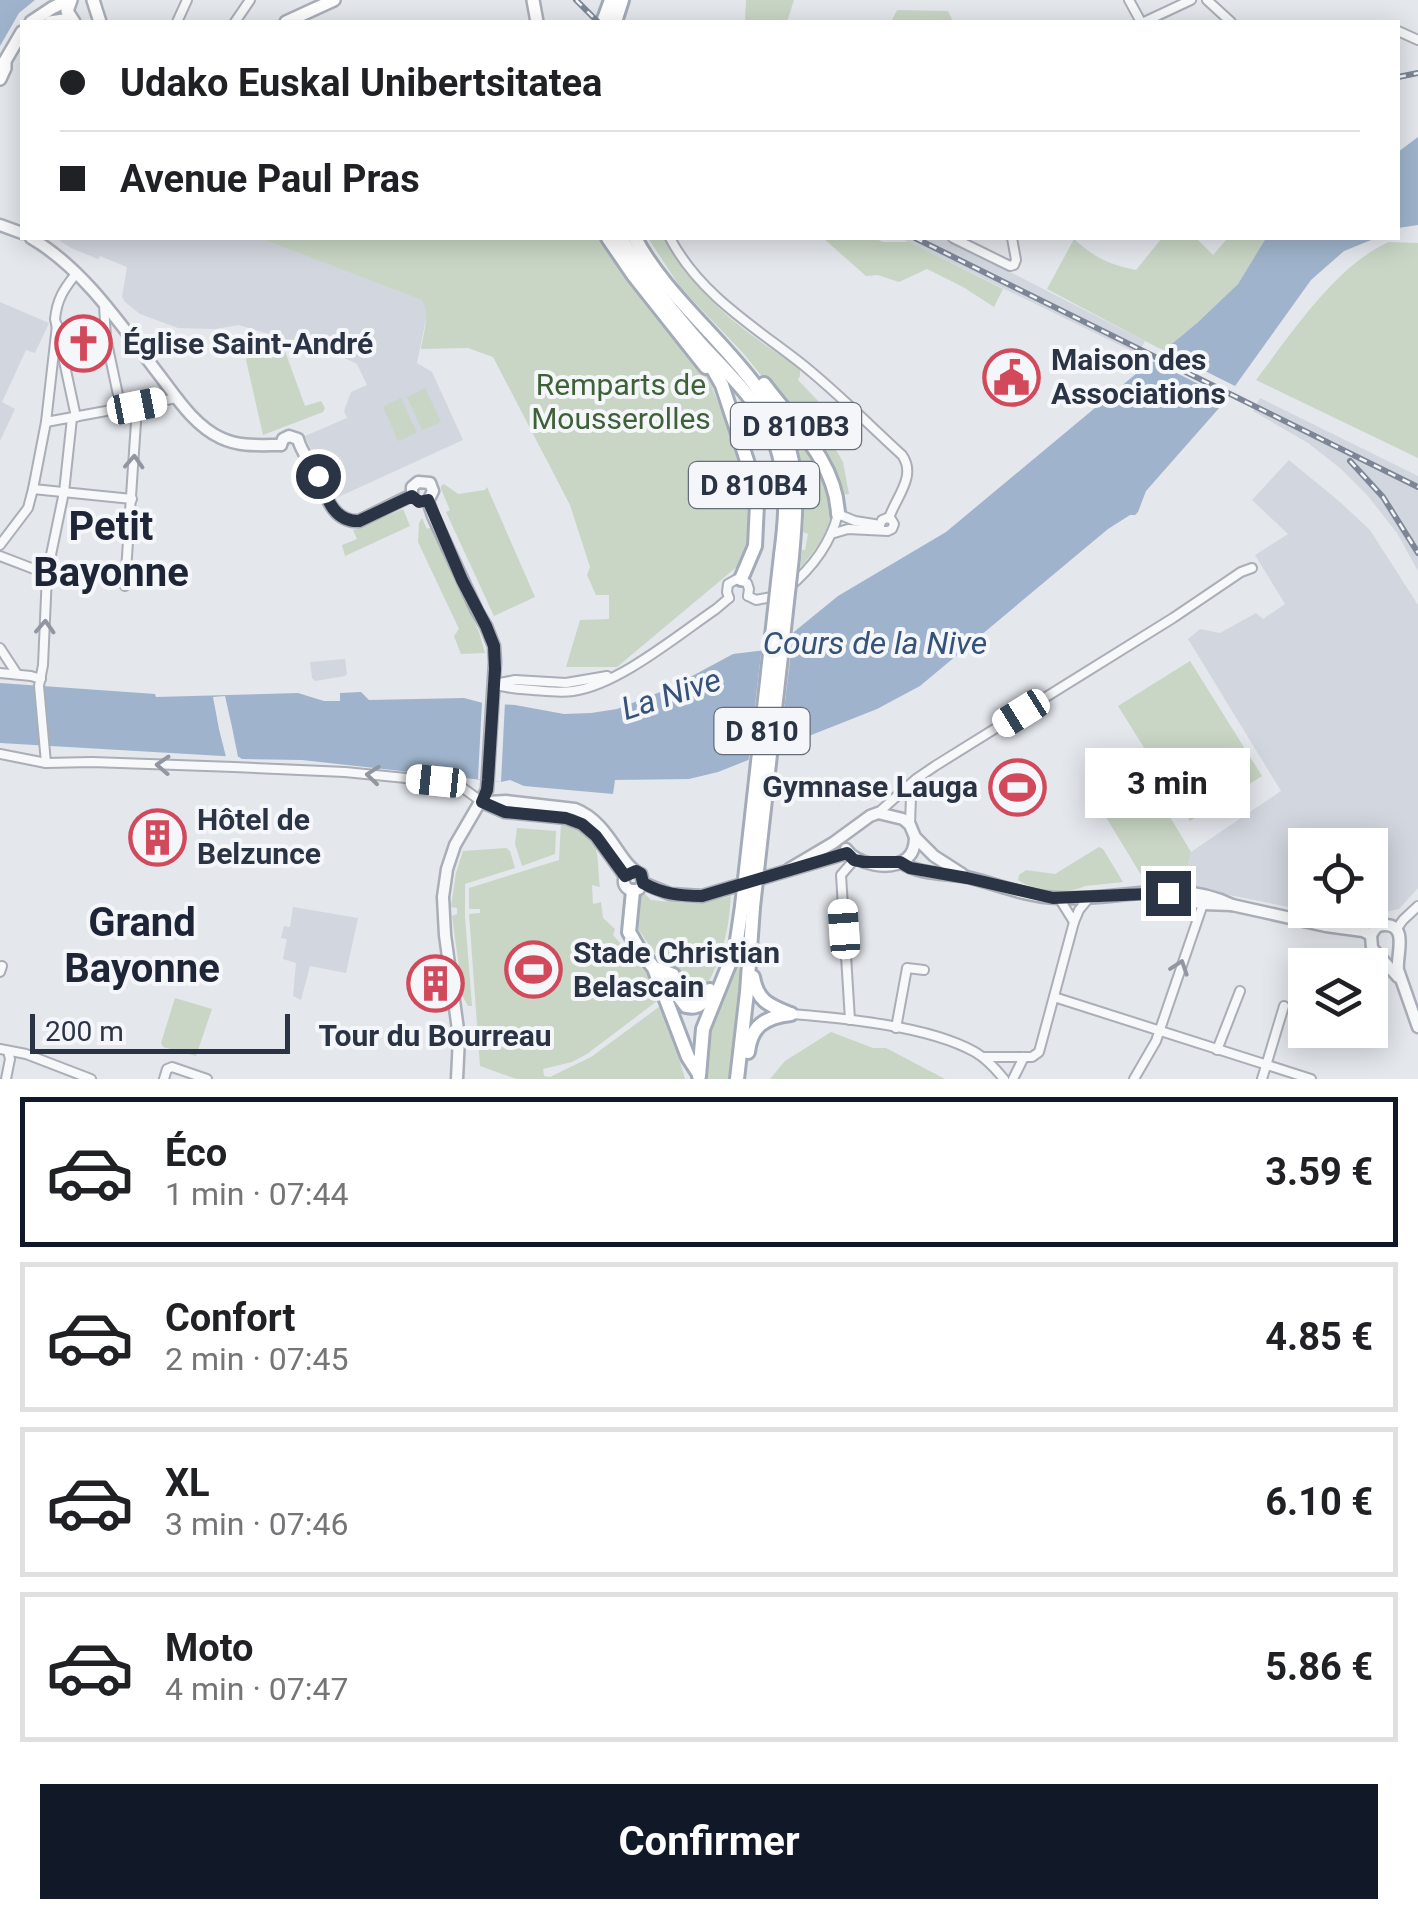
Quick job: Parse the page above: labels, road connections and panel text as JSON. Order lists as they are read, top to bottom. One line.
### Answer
{"streets":{"main road":["D 810B3","D 810B4","D 810"]},"crossings":[["D 810B3","D 810"],["D 810B4","D 810"]],"districts":["Petit Bayonne","Grand Bayonne"],"water":["Cours de la Nive","La Nive"],"parks":["Remparts de Mousserolles"],"places":{"church":["Église Saint-André"],"public building":["Maison des Associations"],"sports":["Gymnase Lauga","Stade Christian Belascain"],"building":["Hôtel de Belzunce","Tour du Bourreau"]},"scale_bar":"200 m","page":{"banner":["Udako Euskal Unibertsitatea","Avenue Paul Pras"],"bubble":"3 min","scale":"200 m","list":[{"name":"Éco","note":"1 min · 07:44","value":"3.59 €"},{"name":"Confort","note":"2 min · 07:45","value":"4.85 €"},{"name":"XL","note":"3 min · 07:46","value":"6.10 €"},{"name":"Moto","note":"4 min · 07:47","value":"5.86 €"}],"buttons":"Confirmer"}}
